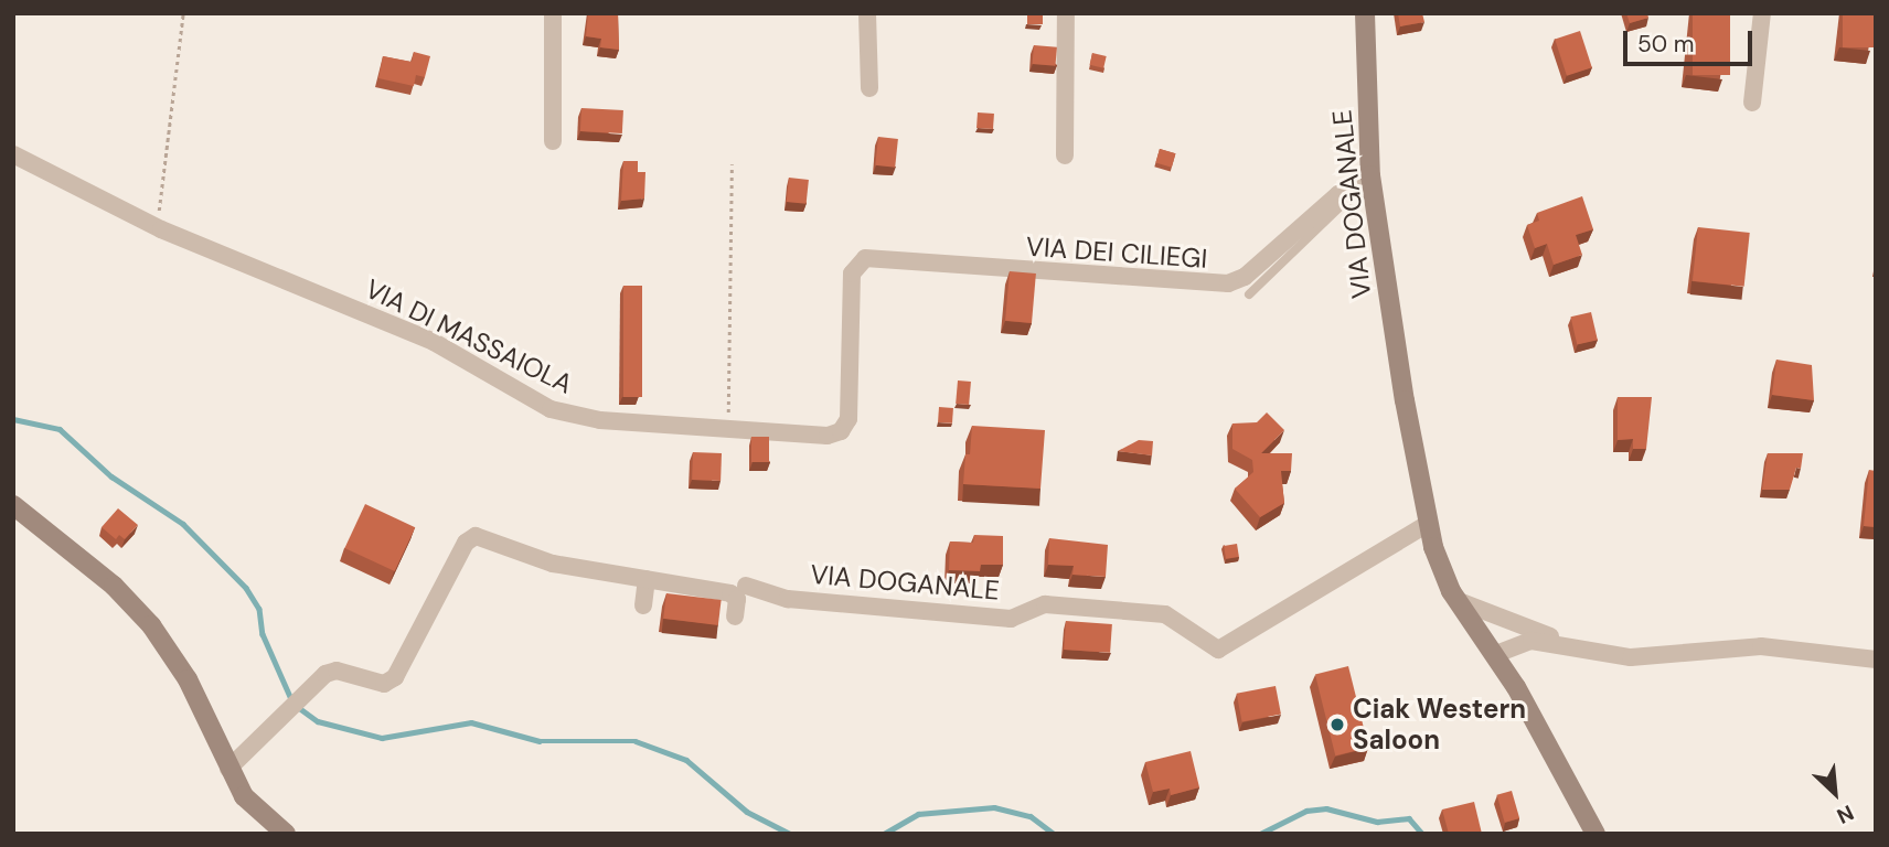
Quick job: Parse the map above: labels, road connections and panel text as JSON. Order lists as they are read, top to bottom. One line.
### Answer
{"streets":{"main road":["VIA DOGANALE"],"street":["VIA DEI CILIEGI","VIA DI MASSAIOLA"]},"crossings":[["VIA DOGANALE","VIA DEI CILIEGI"],["VIA DEI CILIEGI","VIA DI MASSAIOLA"]],"places":["Ciak Western Saloon"],"scale_bar":"50 m","north":"bottom right"}
